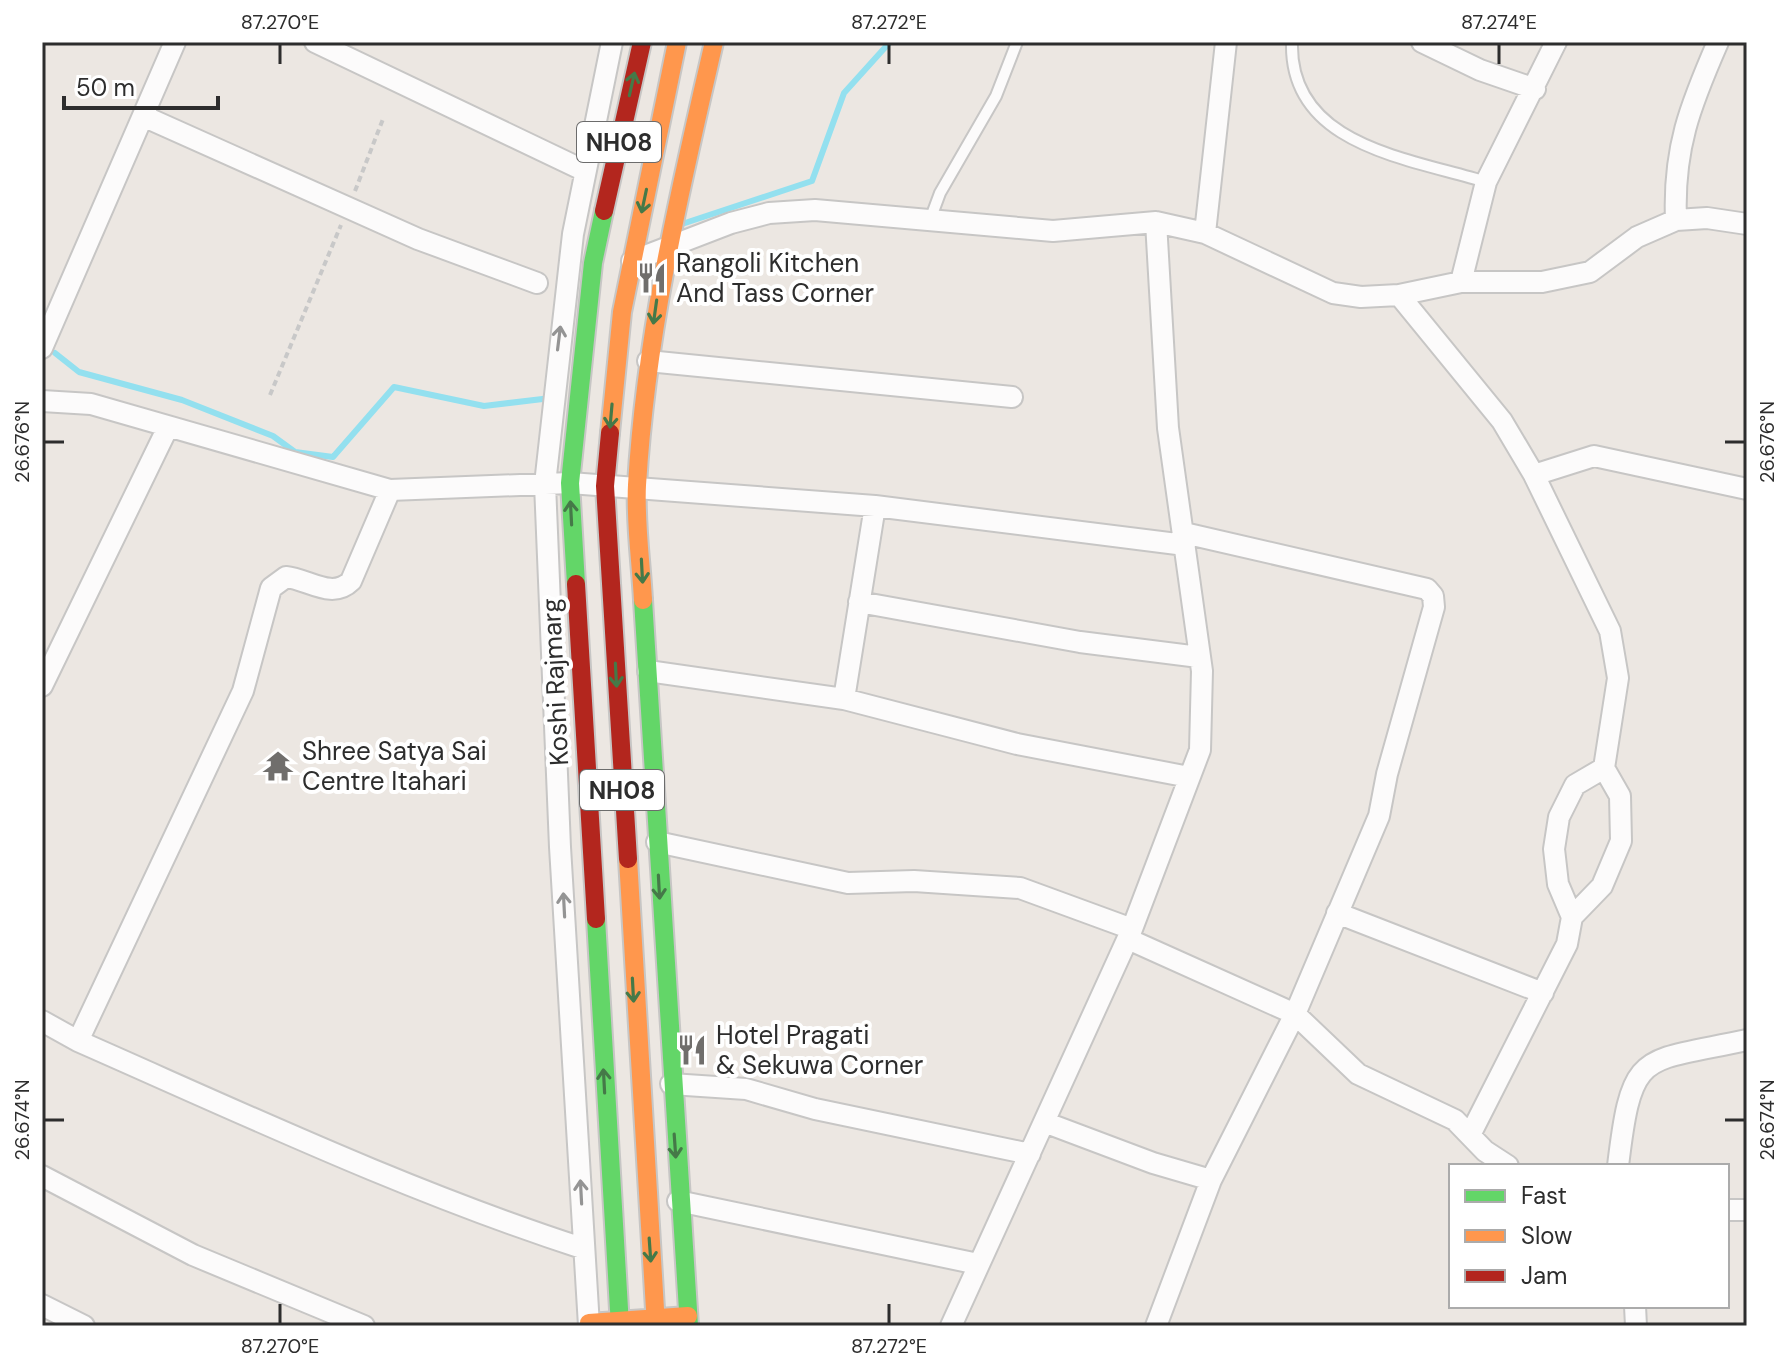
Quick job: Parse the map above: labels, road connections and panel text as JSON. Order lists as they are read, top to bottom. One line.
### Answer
{"streets":{"main road":["NH08","Koshi Rajmarg"]},"places":{"restaurant":["Rangoli Kitchen And Tass Corner","Hotel Pragati & Sekuwa Corner"],"temple":["Shree Satya Sai Centre Itahari"]},"legend":["Fast","Slow","Jam"],"scale_bar":"50 m","coordinates":["87.270°E","87.272°E","87.274°E","26.676°N","26.674°N"]}
